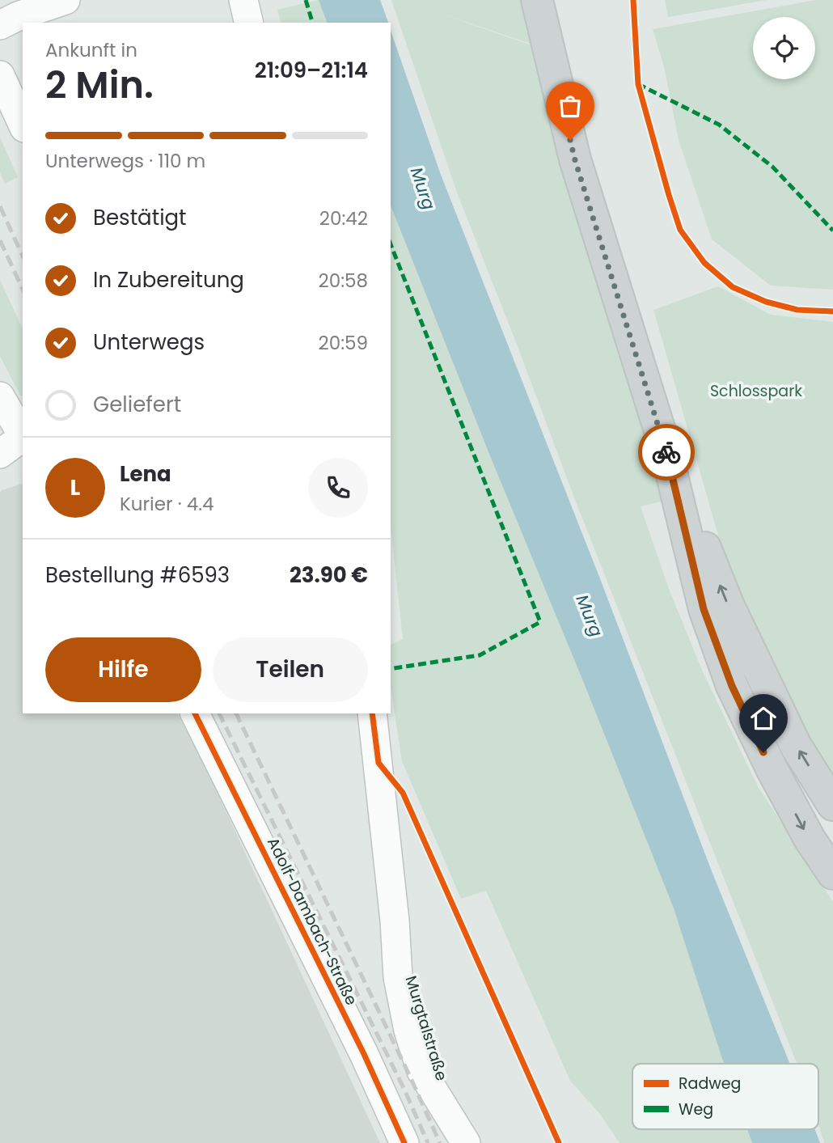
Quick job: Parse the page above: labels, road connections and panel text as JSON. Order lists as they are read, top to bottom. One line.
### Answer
{"streets":{"street":["Adolf-Dambach-Straße","Murgtalstraße"]},"water":["Murg"],"parks":["Schlosspark"],"legend":["Radweg","Weg"],"page":{"heading":["2 Min.","Ankunft in","21:09–21:14"],"panel":["Lena","Kurier · 4.4","Bestellung #6593","23.90 €"],"bar":"Unterwegs · 110 m","list":[["Bestätigt","20:42"],["In Zubereitung","20:58"],["Unterwegs","20:59"],"Geliefert"],"round":"L","buttons":["Hilfe","Teilen"]}}
